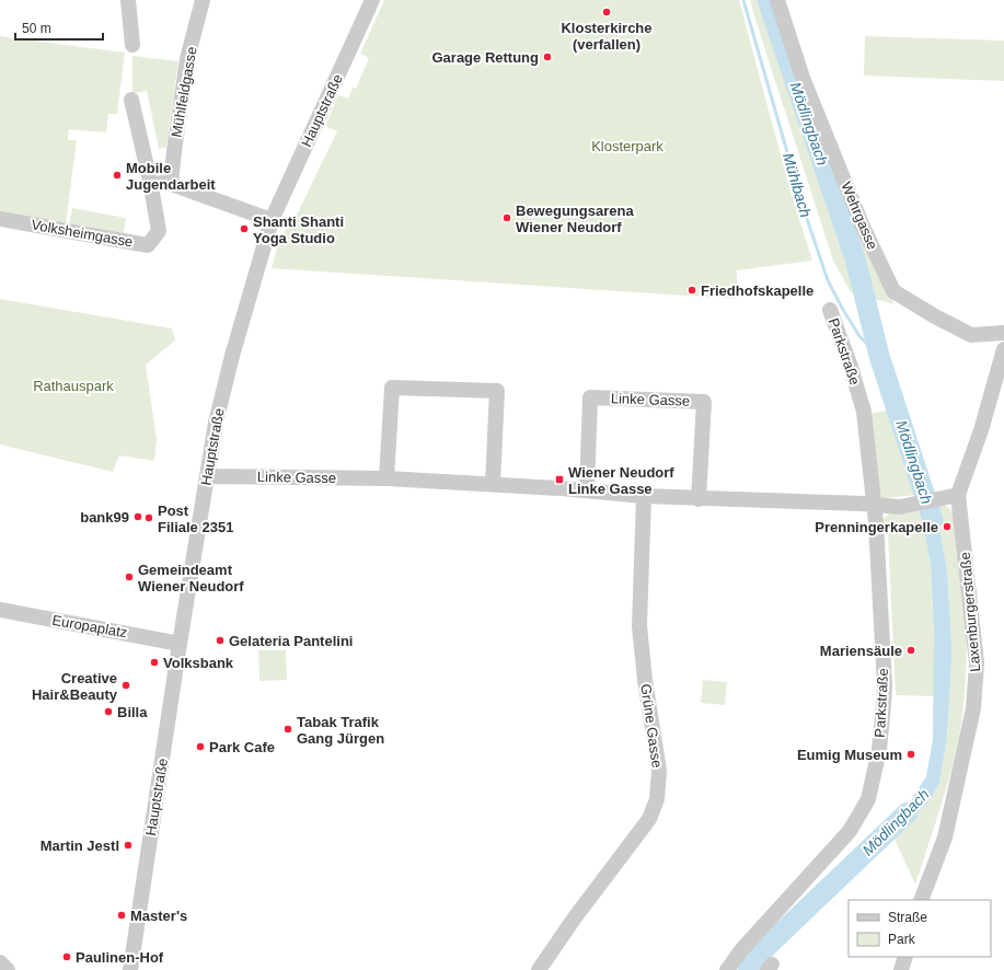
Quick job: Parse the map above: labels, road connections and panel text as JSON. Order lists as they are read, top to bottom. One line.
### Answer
{"streets":{"street":["Mühlfeldgasse","Hauptstraße","Wehrgasse","Volksheimgasse","Parkstraße","Linke Gasse","Laxenburgerstraße","Europaplatz","Grüne Gasse"]},"crossings":[["Hauptstraße","Linke Gasse"],["Hauptstraße","Europaplatz"],["Parkstraße","Linke Gasse"],["Linke Gasse","Laxenburgerstraße"],["Linke Gasse","Grüne Gasse"]],"water":["Mödlingbach","Mühlbach"],"parks":["Klosterpark","Rathauspark"],"places":{"other":["Klosterkirche (verfallen)","Garage Rettung","Mobile Jugendarbeit","Bewegungsarena Wiener Neudorf","Shanti Shanti Yoga Studio","Friedhofskapelle","bank99","Post Filiale 2351","Prenningerkapelle","Gemeindeamt Wiener Neudorf","Gelateria Pantelini","Mariensäule","Volksbank","Creative Hair&Beauty","Billa","Tabak Trafik Gang Jürgen","Park Cafe","Eumig Museum","Martin Jestl","Master's","Paulinen-Hof"],"transit":["Wiener Neudorf Linke Gasse"]},"legend":["Straße","Park"],"scale_bar":"50 m"}
